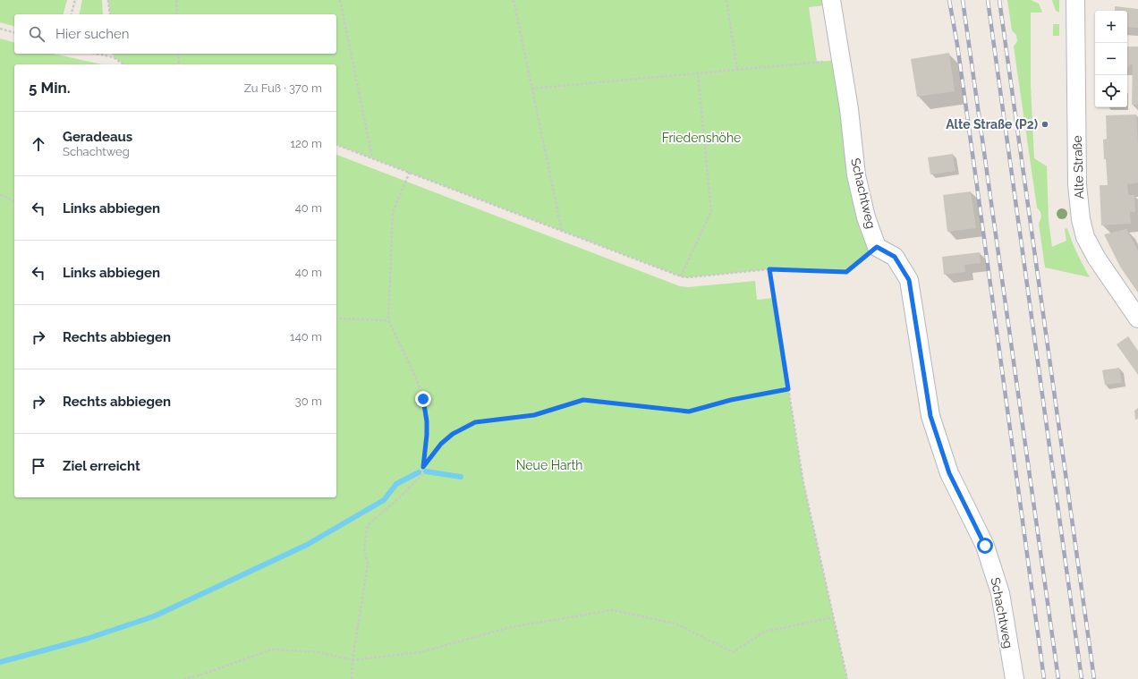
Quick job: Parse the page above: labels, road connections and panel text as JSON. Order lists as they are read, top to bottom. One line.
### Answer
{"streets":{"street":["Alte Straße","Schachtweg"]},"parks":["Friedenshöhe","Neue Harth"],"places":["Alte Straße (P2)"],"page":{"map_buttons":["+","−"],"search":"Hier suchen","heading":["5 Min.","Zu Fuß · 370 m"],"list":[["Geradeaus","Schachtweg","120 m"],["Links abbiegen","40 m"],["Links abbiegen","40 m"],["Rechts abbiegen","140 m"],["Rechts abbiegen","30 m"],"Ziel erreicht"]}}
